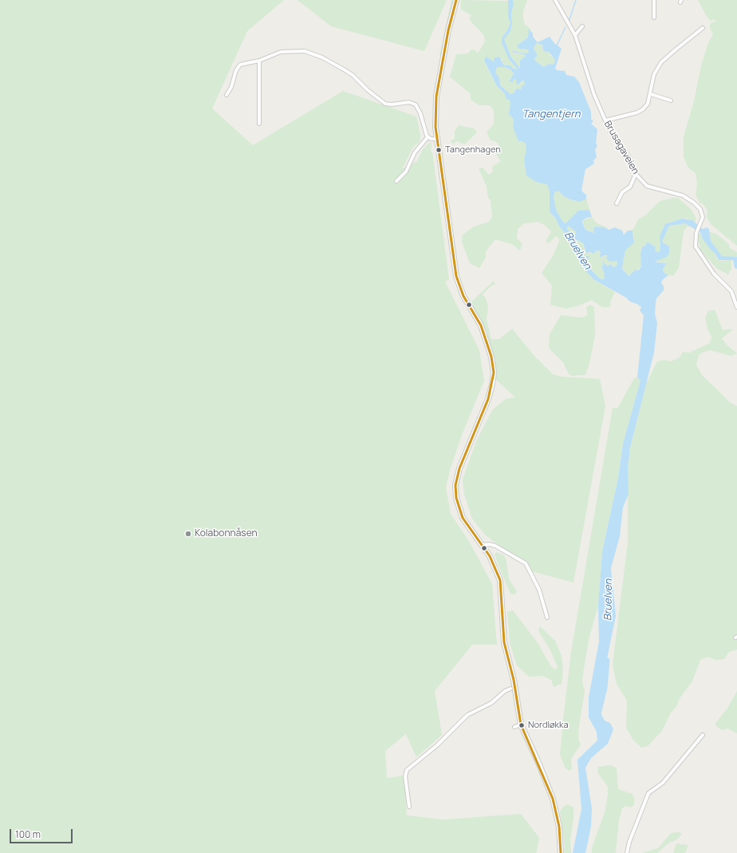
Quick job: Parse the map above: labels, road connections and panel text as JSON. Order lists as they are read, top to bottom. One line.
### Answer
{"streets":{"street":["Brusagaveien"]},"water":["Tangentjern","Bruelven"],"places":["Tangenhagen","Kolabonnåsen","Nordløkka"],"scale_bar":"100 m"}
